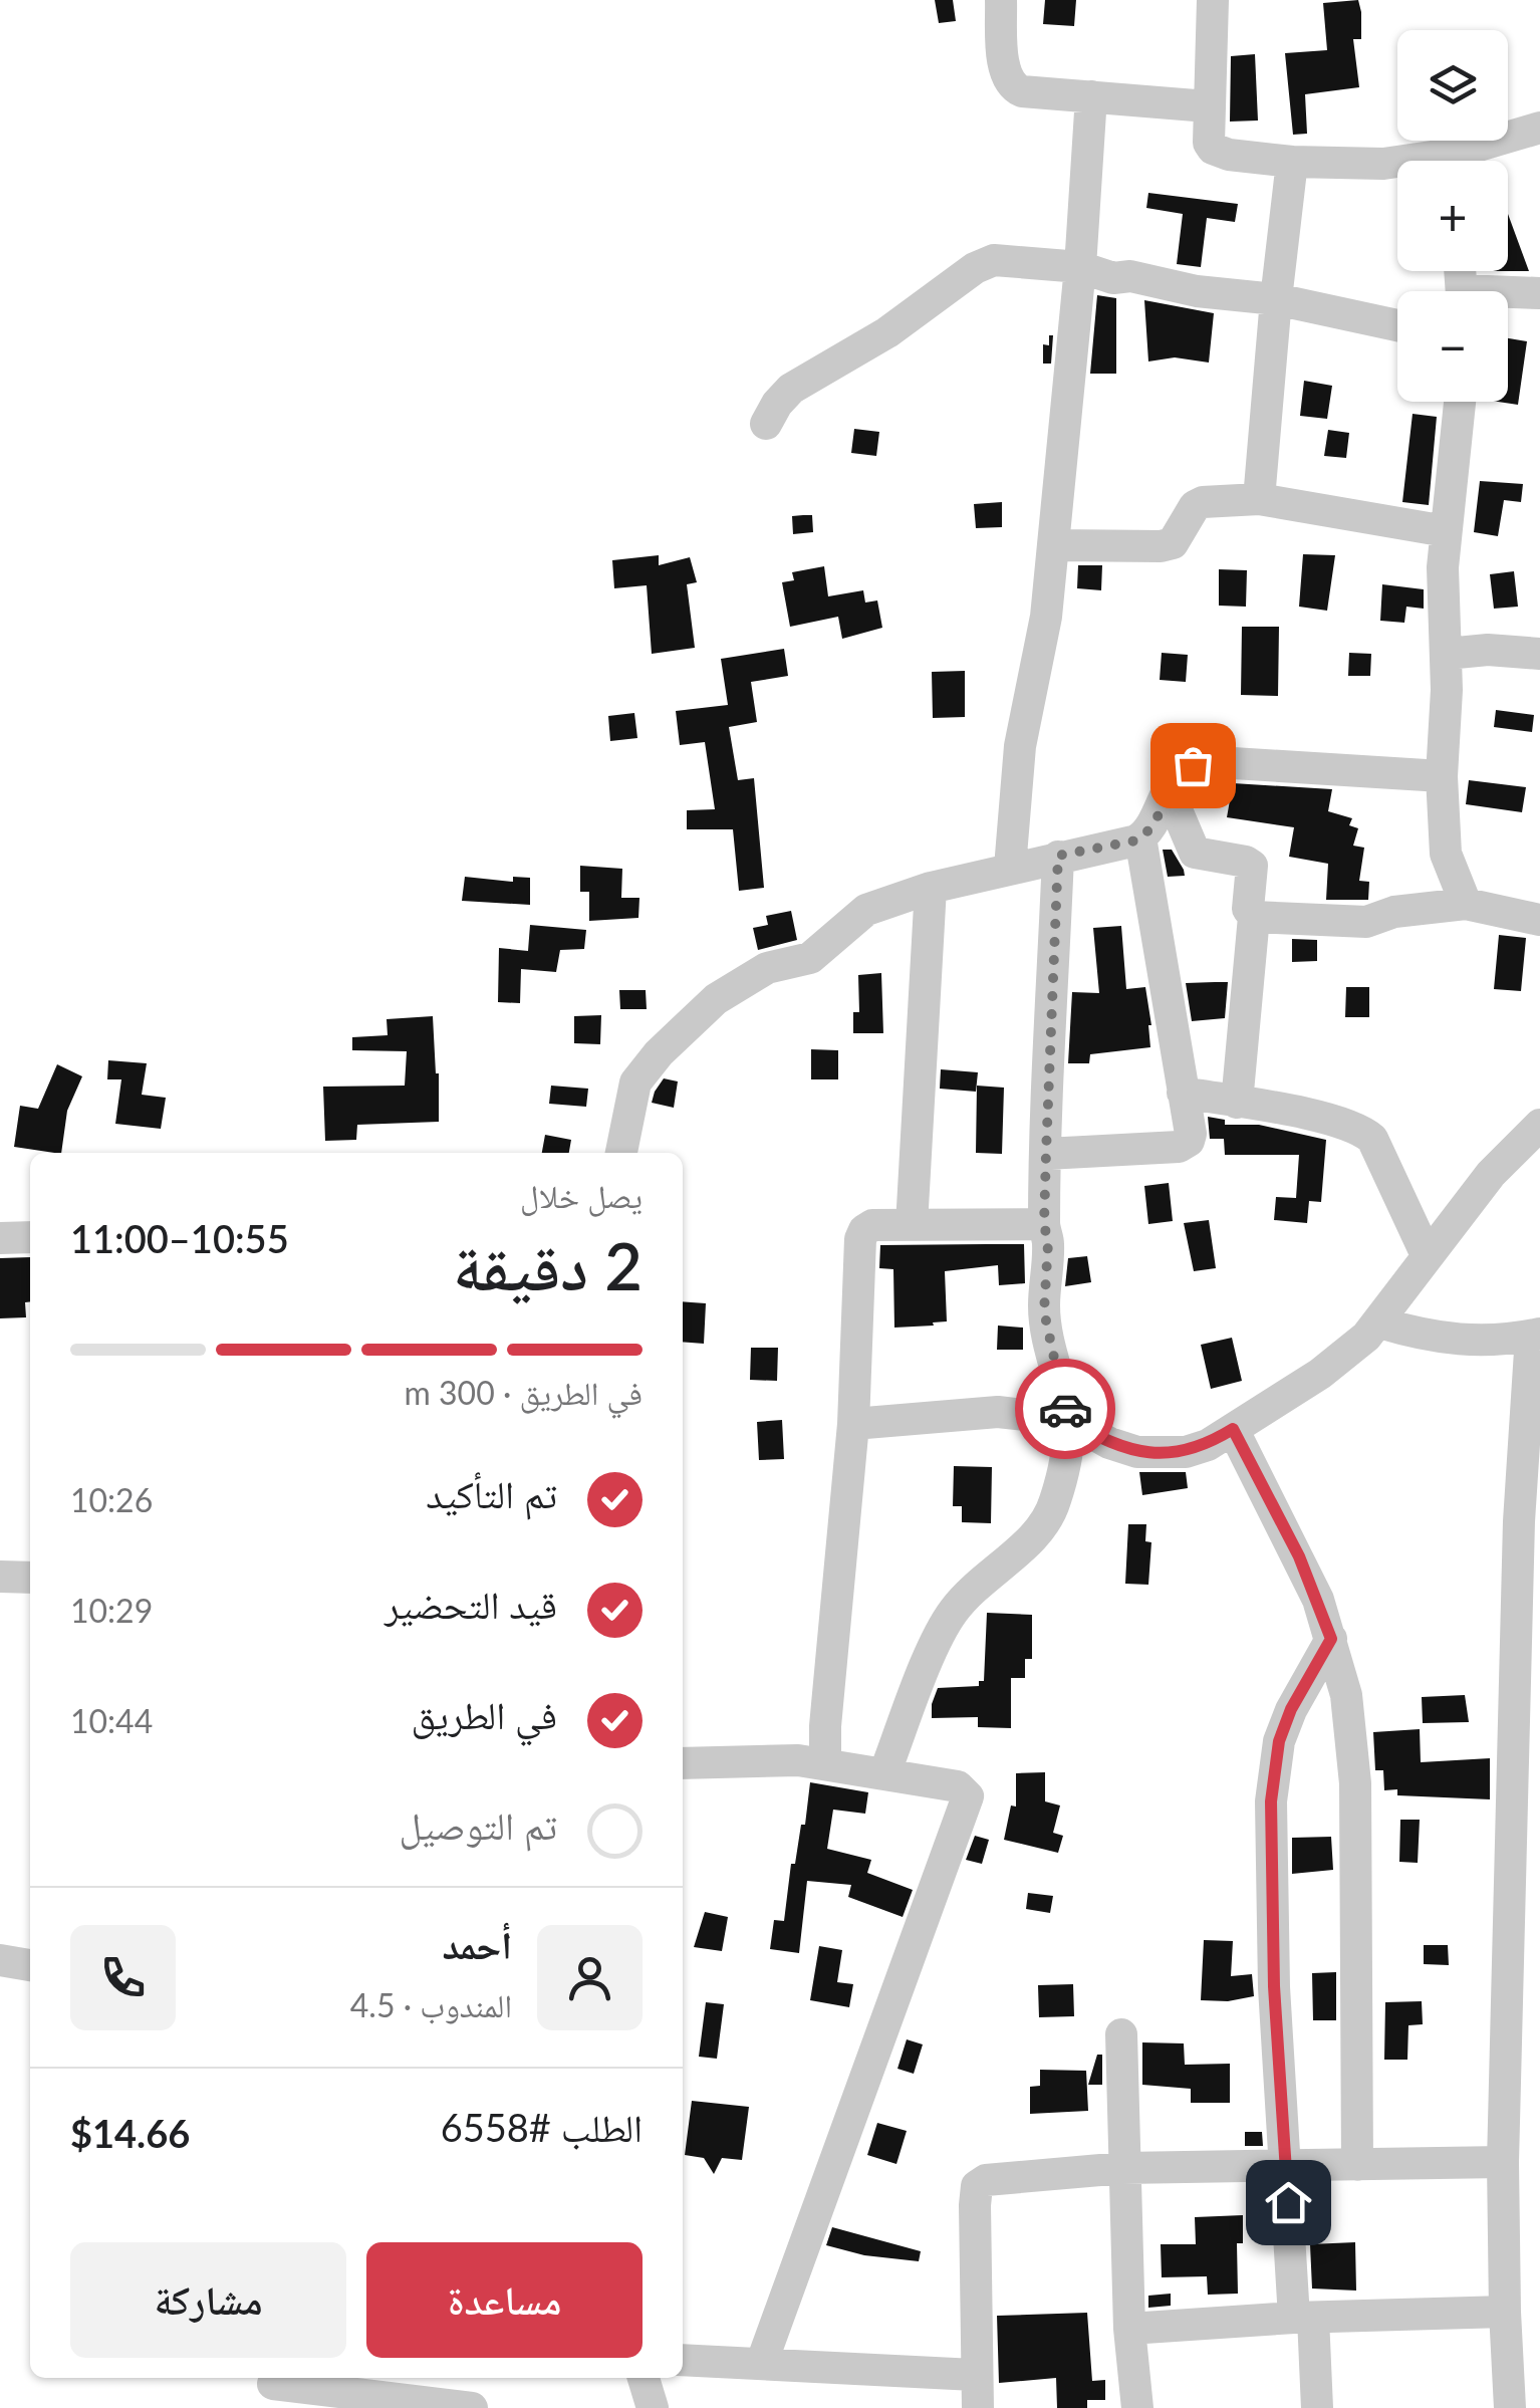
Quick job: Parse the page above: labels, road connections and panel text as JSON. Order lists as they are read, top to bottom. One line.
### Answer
{"page":{"map_buttons":["+","−"],"heading":["2 دقيقة","يصل خلال","10:55–11:00"],"panel":["أحمد","المندوب · 4.5","الطلب #6558","$14.66"],"bar":"في الطريق · 300 m","list":[["تم التأكيد","10:26"],["قيد التحضير","10:29"],["في الطريق","10:44"],"تم التوصيل"],"buttons":["مساعدة","مشاركة"]}}
